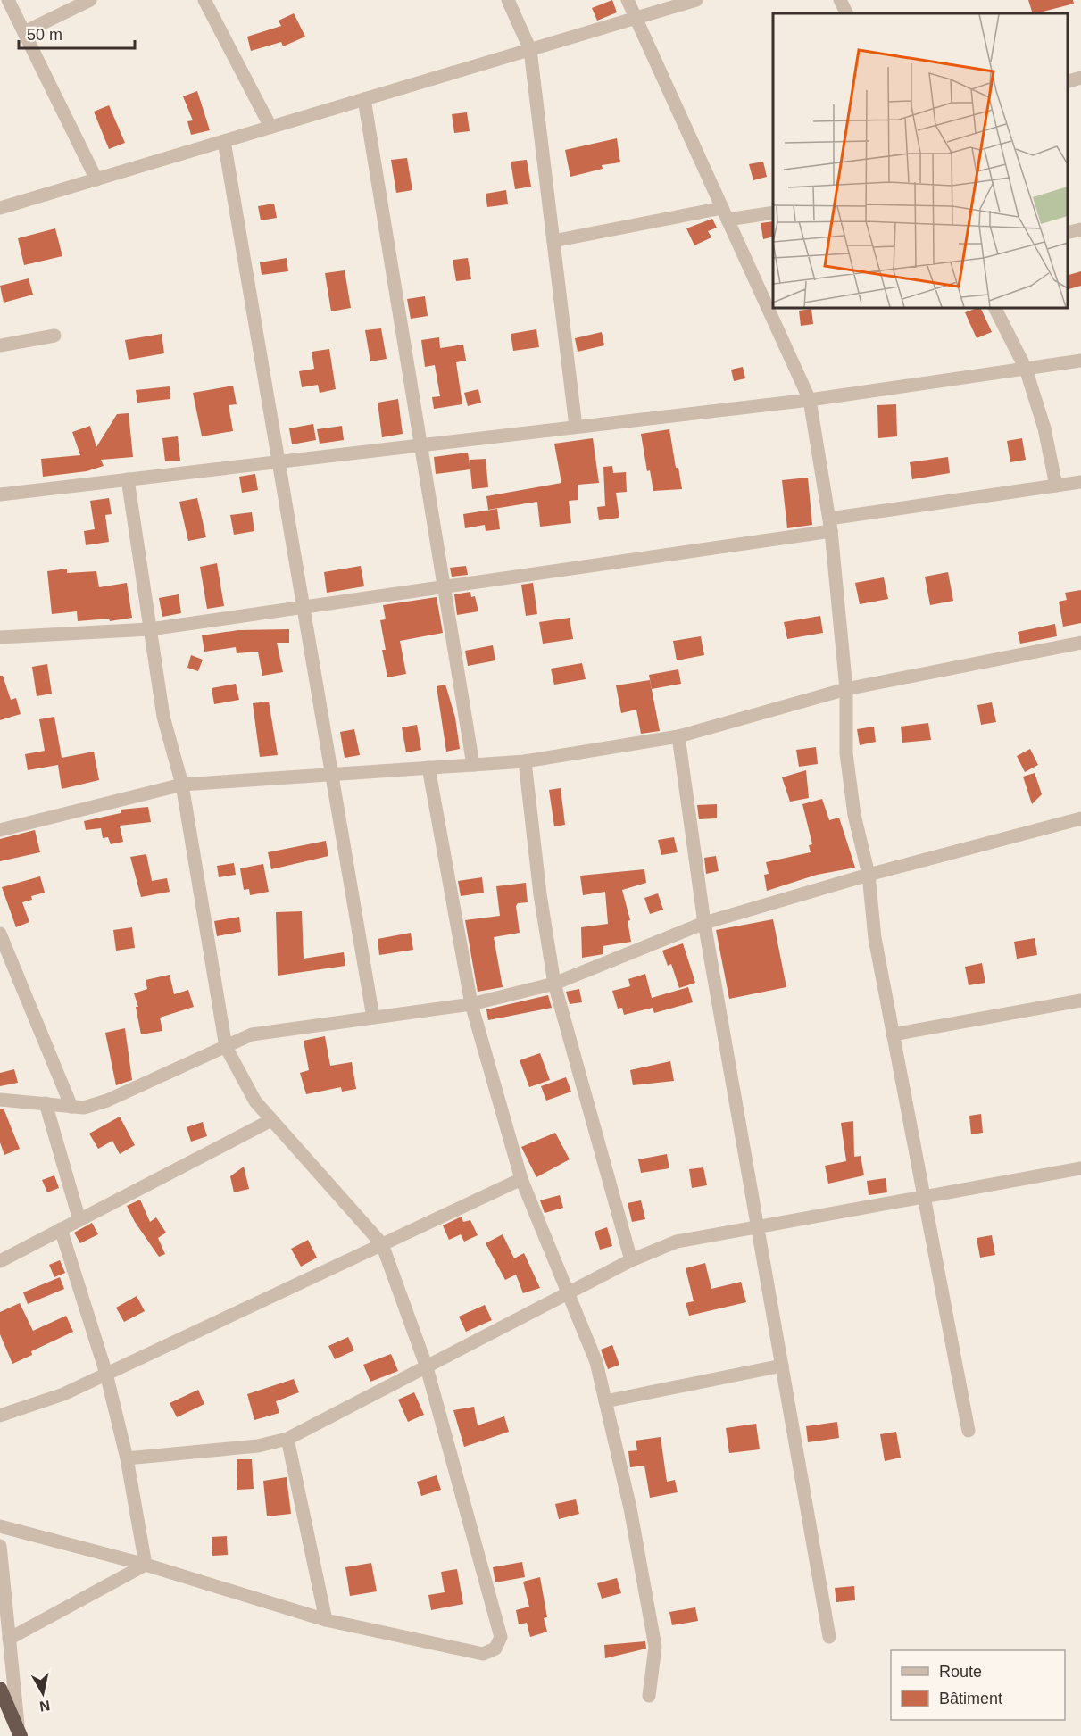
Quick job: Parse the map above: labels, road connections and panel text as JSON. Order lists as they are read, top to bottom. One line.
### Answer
{"legend":["Route","Bâtiment"],"scale_bar":"50 m","north":"bottom"}
